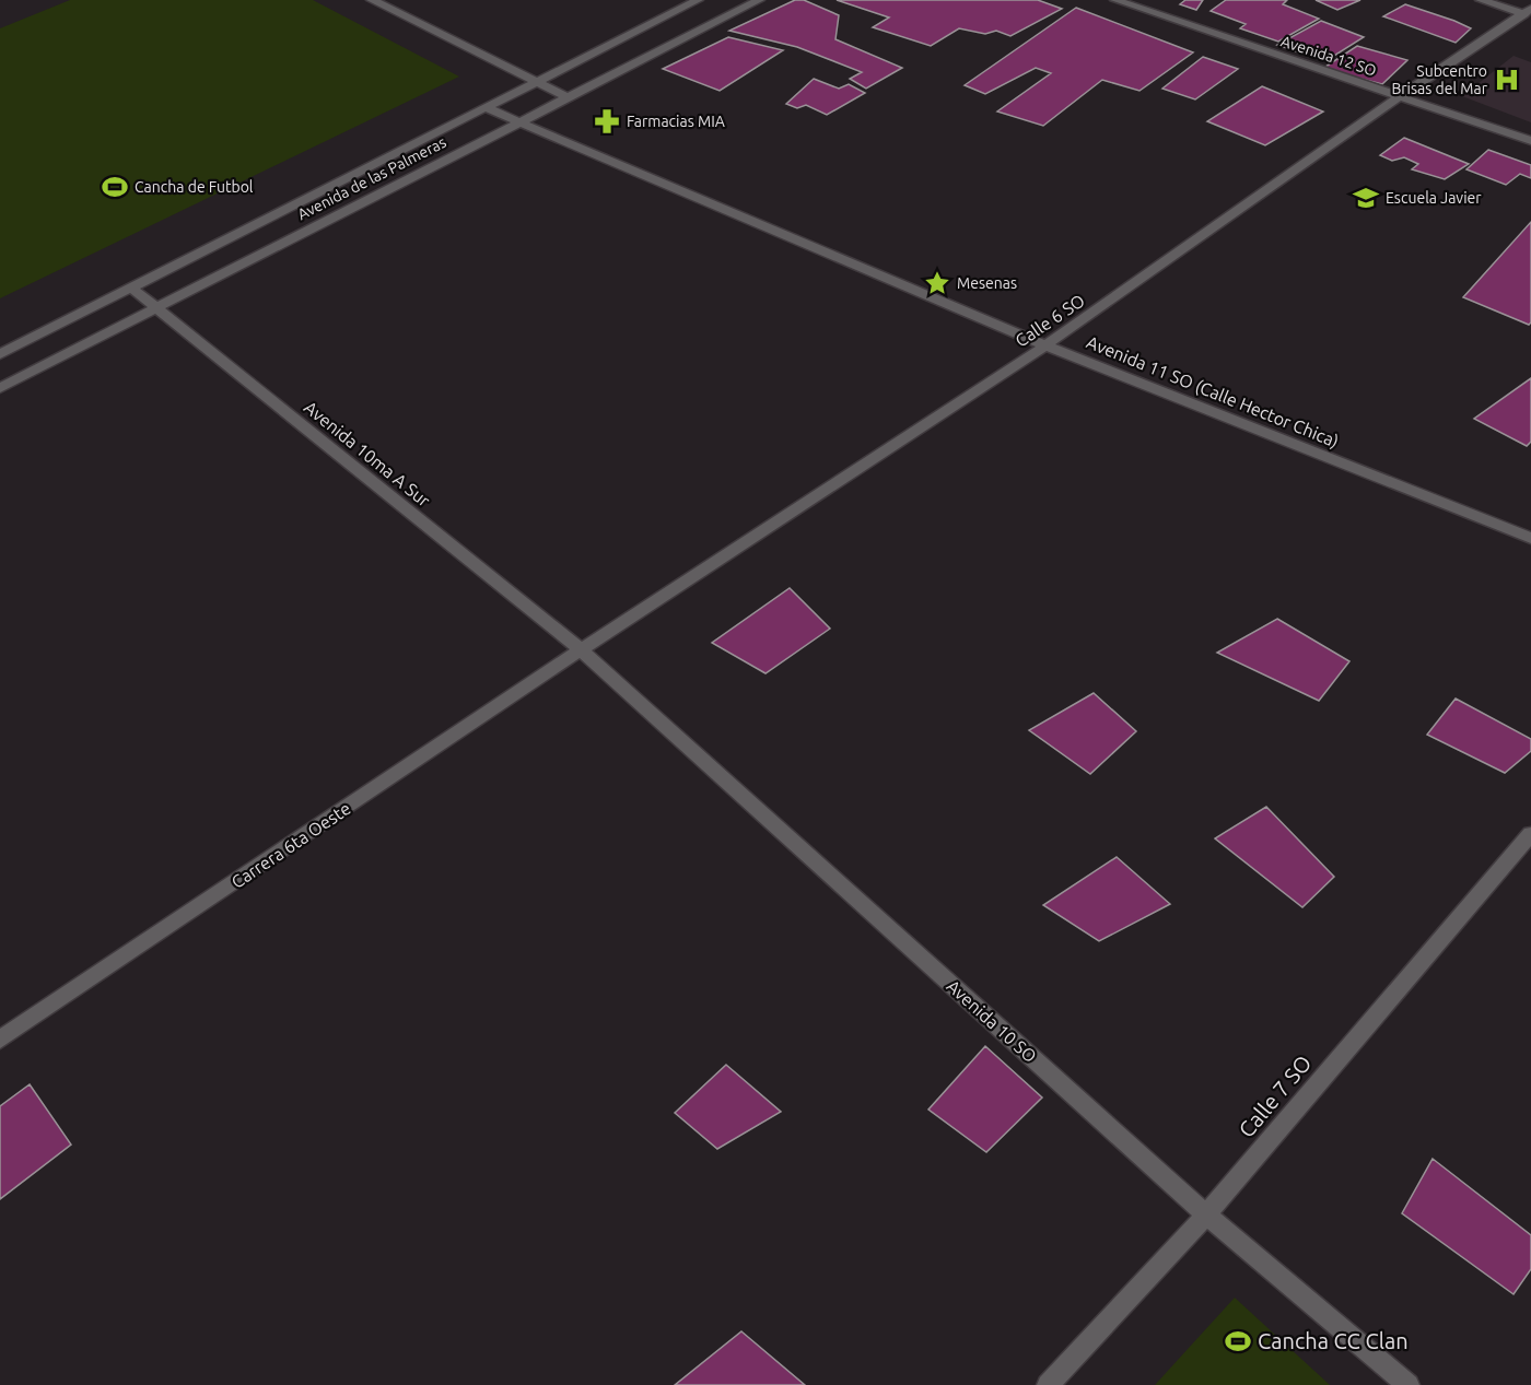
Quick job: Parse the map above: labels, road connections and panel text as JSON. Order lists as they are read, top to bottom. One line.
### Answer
{"streets":{"street":["Avenida 12 SO","Avenida de las Palmeras","Calle 6 SO","Avenida 11 SO (Calle Hector Chica)","Avenida 10ma A Sur","Carrera 6ta Oeste","Avenida 10 SO","Calle 7 SO"]},"crossings":[["Avenida 12 SO","Calle 6 SO"],["Avenida de las Palmeras","Avenida 11 SO (Calle Hector Chica)"],["Avenida de las Palmeras","Avenida 10ma A Sur"],["Calle 6 SO","Avenida 11 SO (Calle Hector Chica)"],["Calle 6 SO","Avenida 10ma A Sur"],["Calle 6 SO","Carrera 6ta Oeste"],["Calle 6 SO","Avenida 10 SO"],["Avenida 10ma A Sur","Carrera 6ta Oeste"],["Avenida 10ma A Sur","Avenida 10 SO"],["Carrera 6ta Oeste","Avenida 10 SO"],["Avenida 10 SO","Calle 7 SO"]],"places":{"hospital":["Subcentro Brisas del Mar"],"pharmacy":["Farmacias MIA"],"sports":["Cancha de Futbol","Cancha CC Clan"],"school or university":["Escuela Javier"],"place":["Mesenas"]}}
